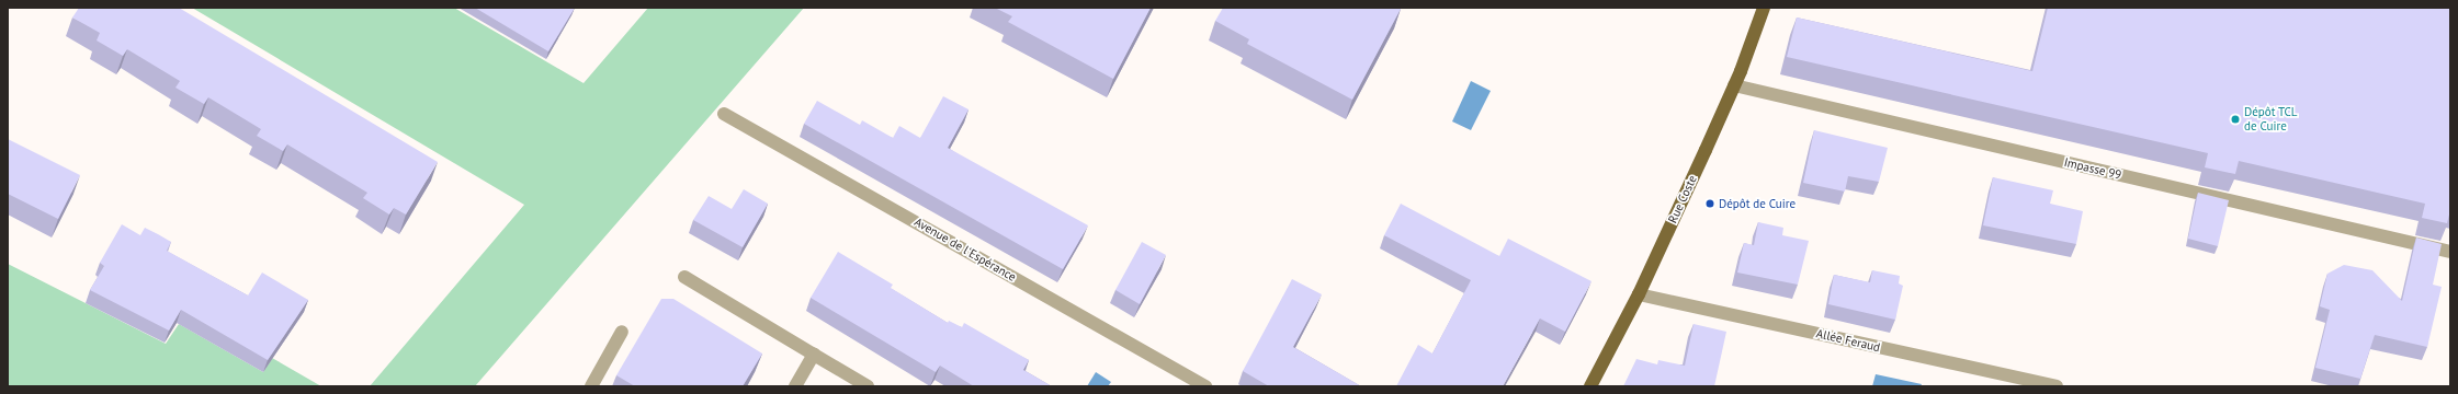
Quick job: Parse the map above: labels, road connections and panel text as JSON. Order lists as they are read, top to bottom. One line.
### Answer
{"streets":{"main road":["Rue Coste"],"street":["Impasse 99","Avenue de l'Espérance","Allée Feraud"]},"crossings":[["Impasse 99","Rue Coste"],["Rue Coste","Allée Feraud"]],"places":["Dépôt TCL de Cuire","Dépôt de Cuire"]}
